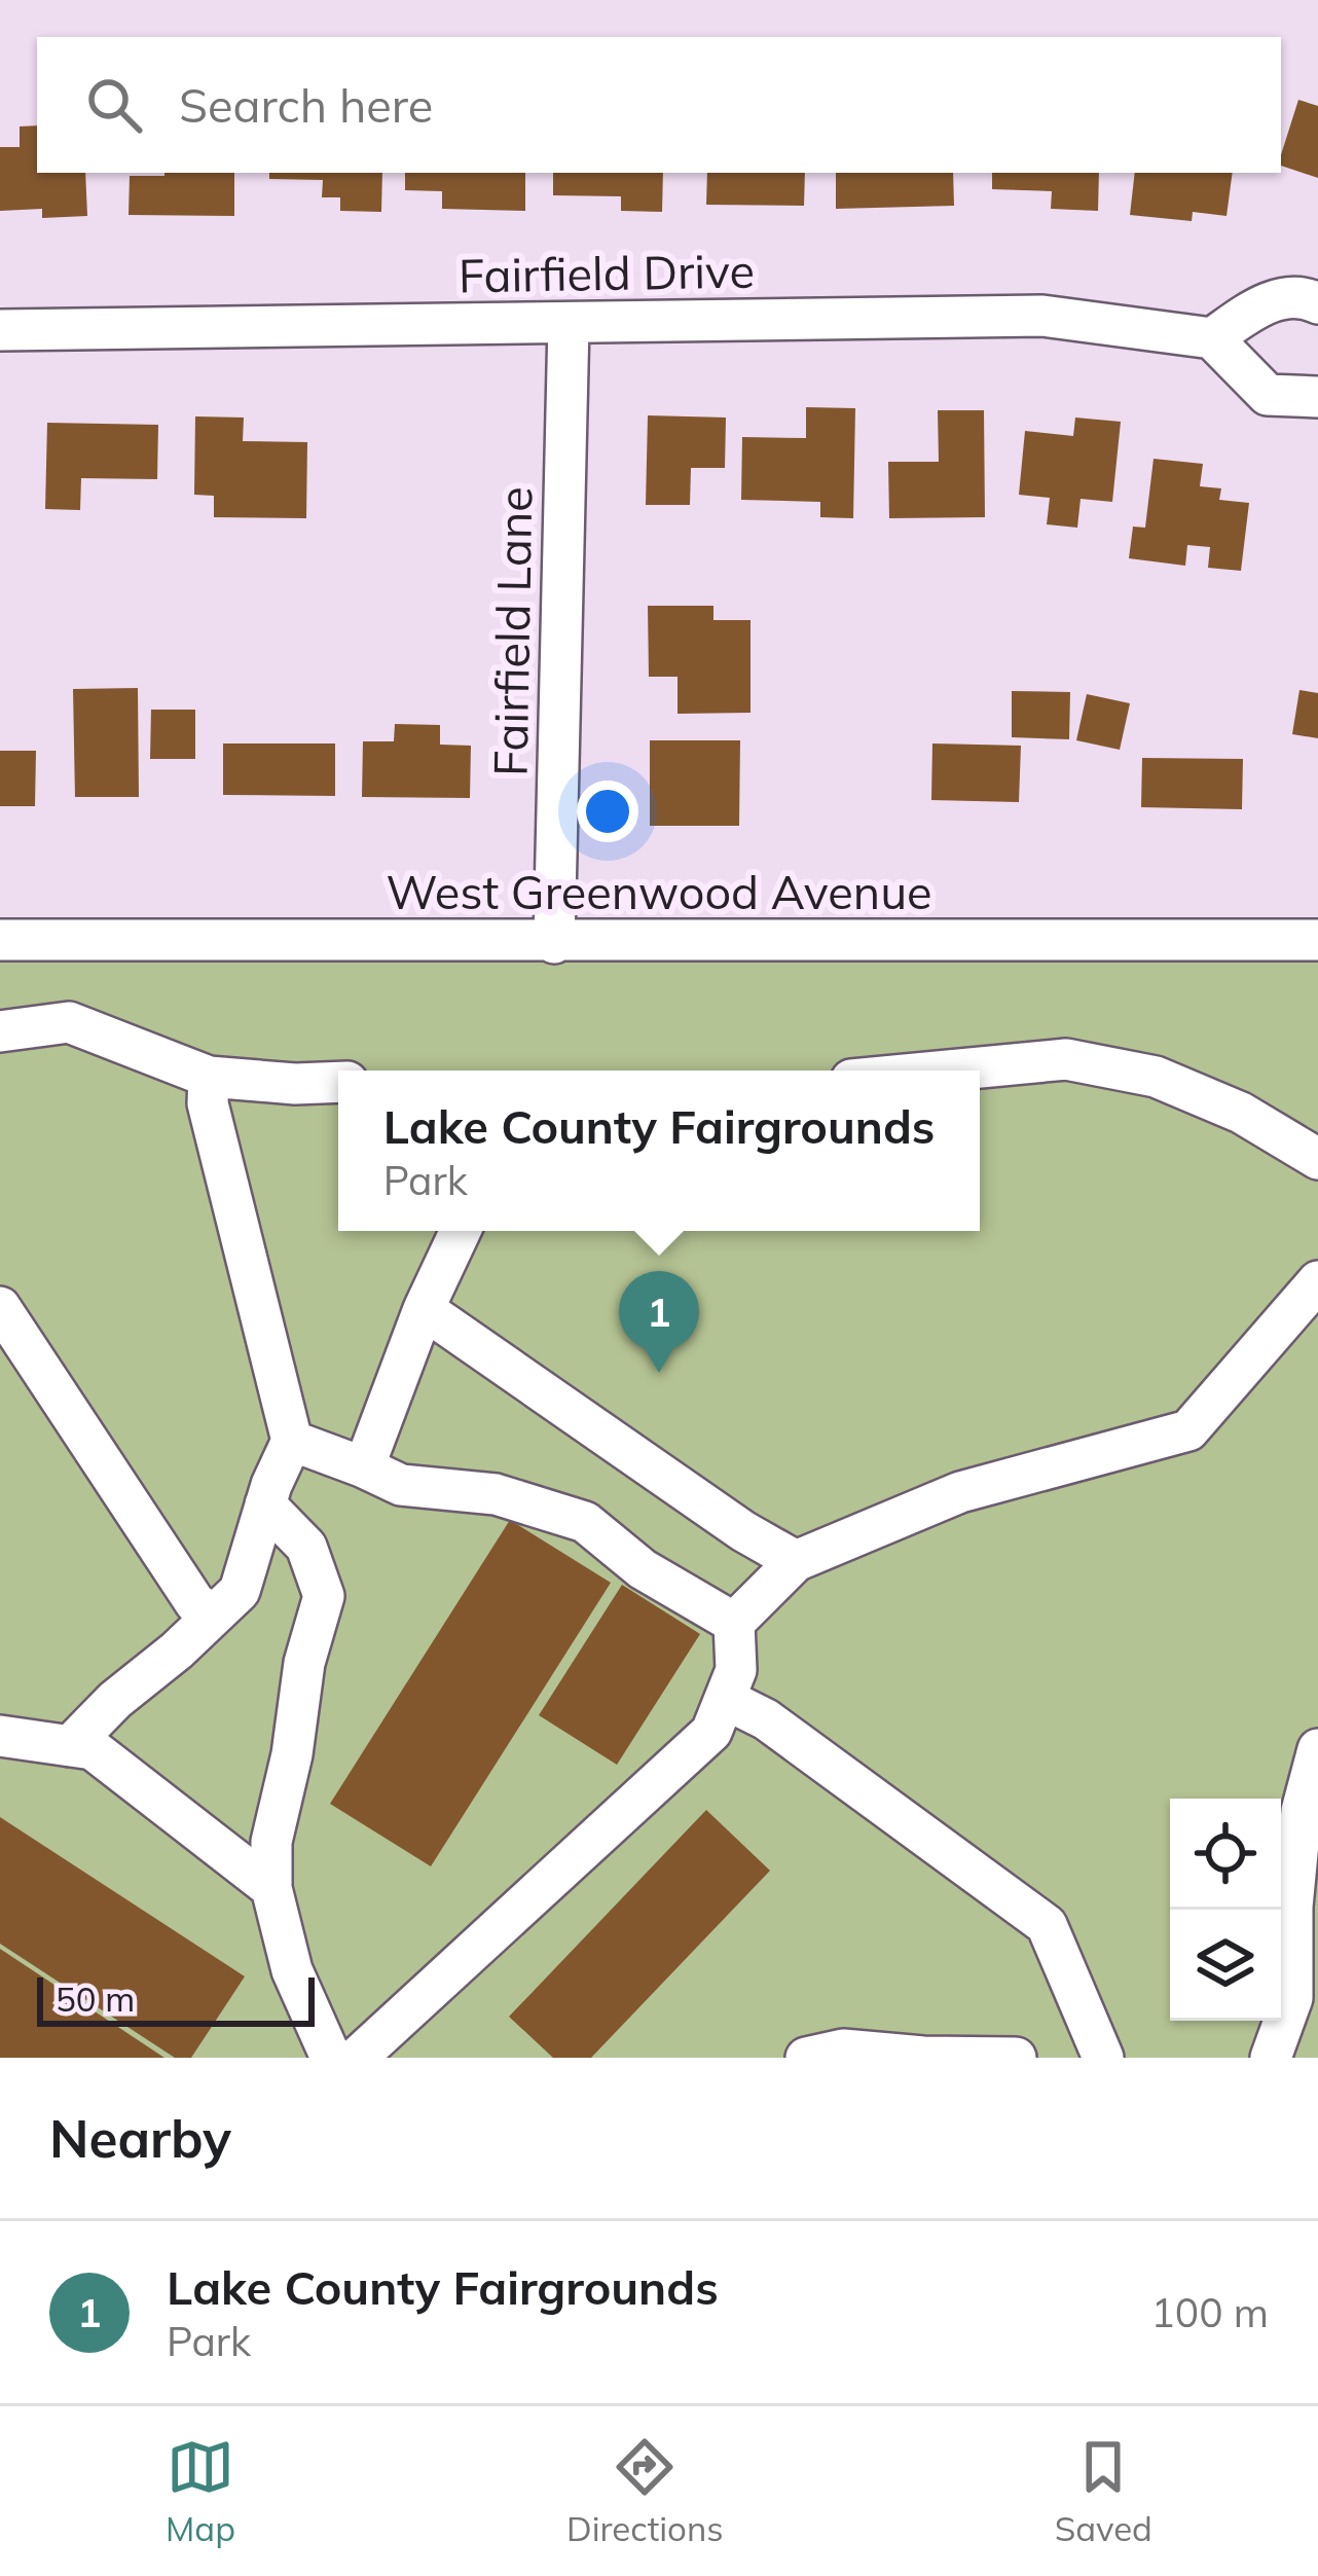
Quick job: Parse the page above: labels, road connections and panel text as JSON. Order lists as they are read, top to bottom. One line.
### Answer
{"streets":{"street":["Fairfield Drive","Fairfield Lane","West Greenwood Avenue"]},"crossings":[["Fairfield Drive","Fairfield Lane"],["Fairfield Lane","West Greenwood Avenue"]],"scale_bar":"50 m","page":{"search":"Search here","popup":["Lake County Fairgrounds","Park"],"pins":"1","scale":"50 m","heading":"Nearby","list":[{"mark":"1","name":"Lake County Fairgrounds","note":"Park","value":"100 m"}],"nav":["Map","Directions","Saved"]}}
